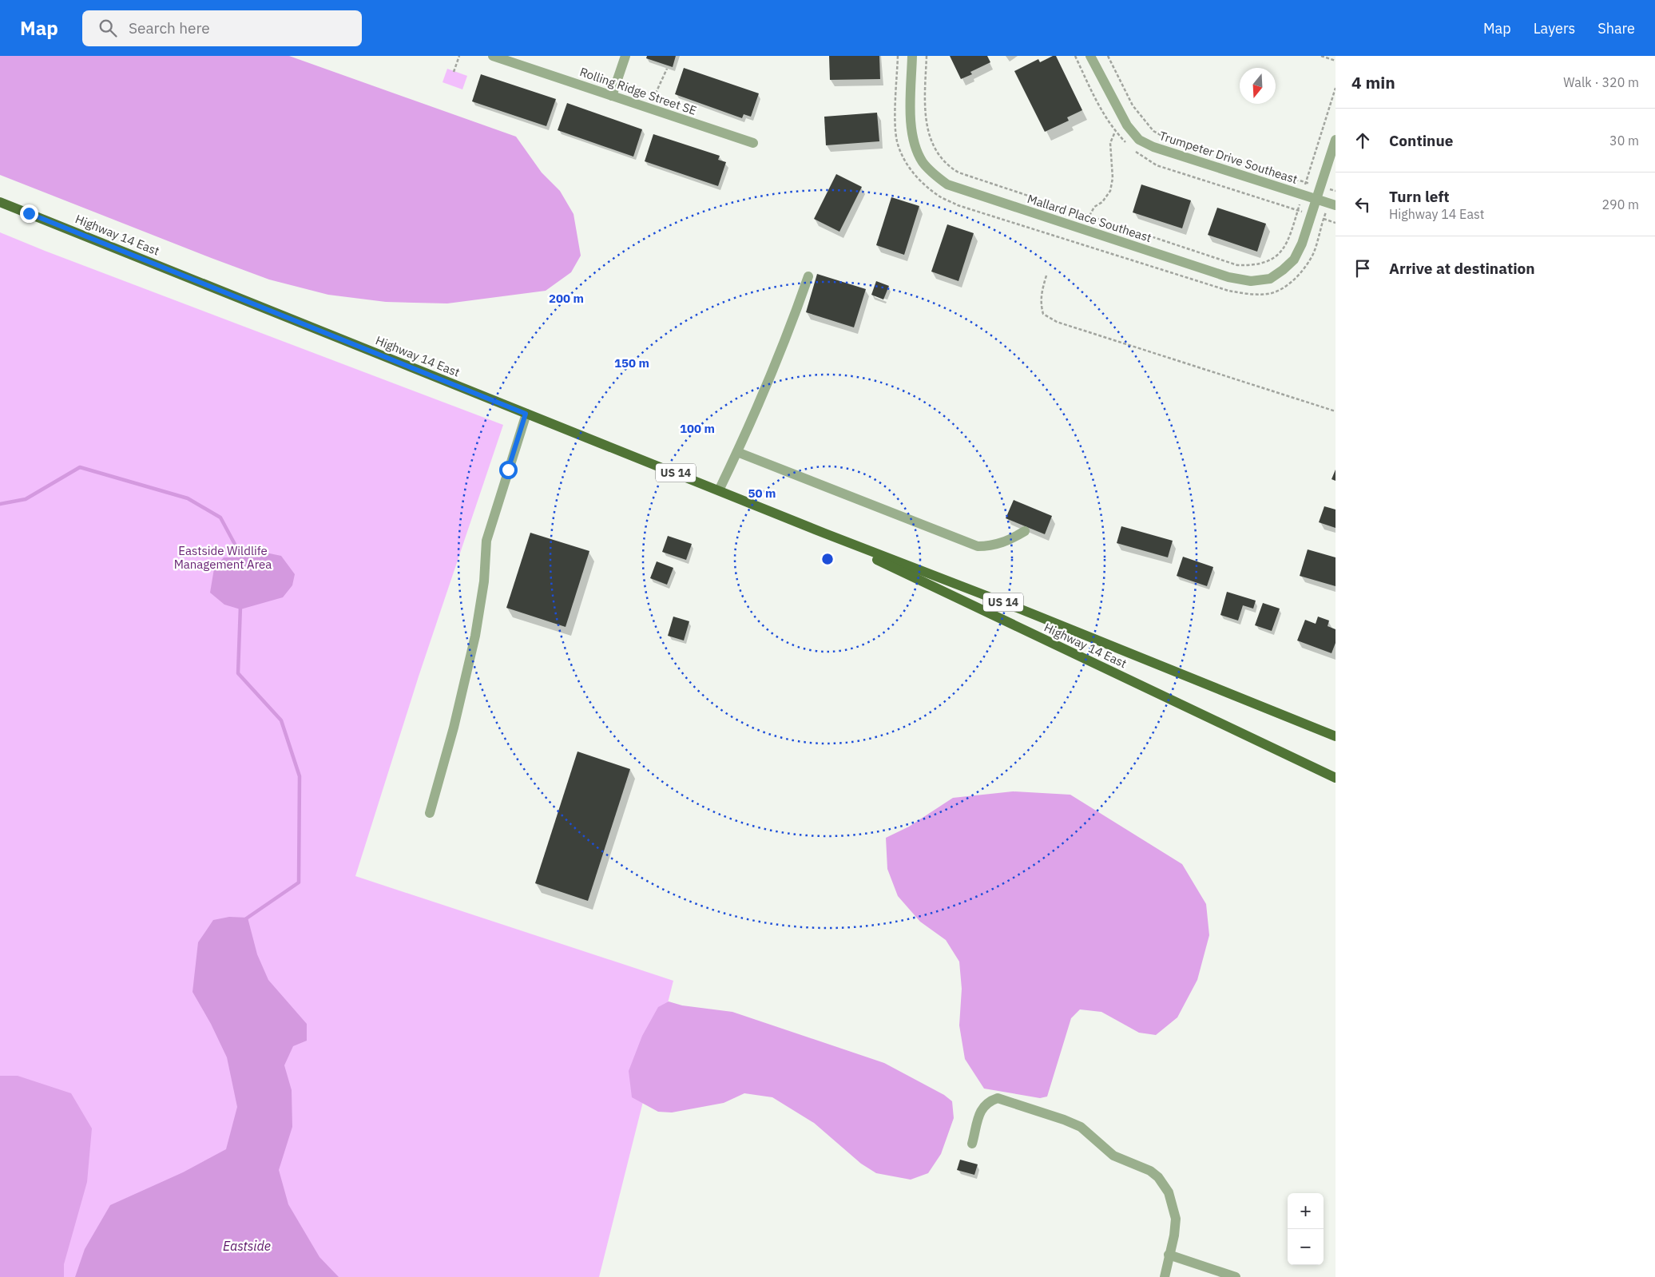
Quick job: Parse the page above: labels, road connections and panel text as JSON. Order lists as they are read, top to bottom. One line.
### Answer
{"streets":{"main road":["Highway 14 East","US 14"],"street":["Rolling Ridge Street SE","Trumpeter Drive Southeast","Mallard Place Southeast"]},"crossings":[["Trumpeter Drive Southeast","Mallard Place Southeast"]],"water":["Eastside"],"parks":["Eastside Wildlife Management Area"],"north":"bottom","page":{"header":"Map","search":"Search here","nav":["Map","Layers","Share"],"heading":["4 min","Walk · 320 m"],"list":[["Continue","30 m"],["Turn left","Highway 14 East","290 m"],"Arrive at destination"],"map_buttons":["+","−"]},"rings":["200 m","150 m","100 m","50 m"]}
